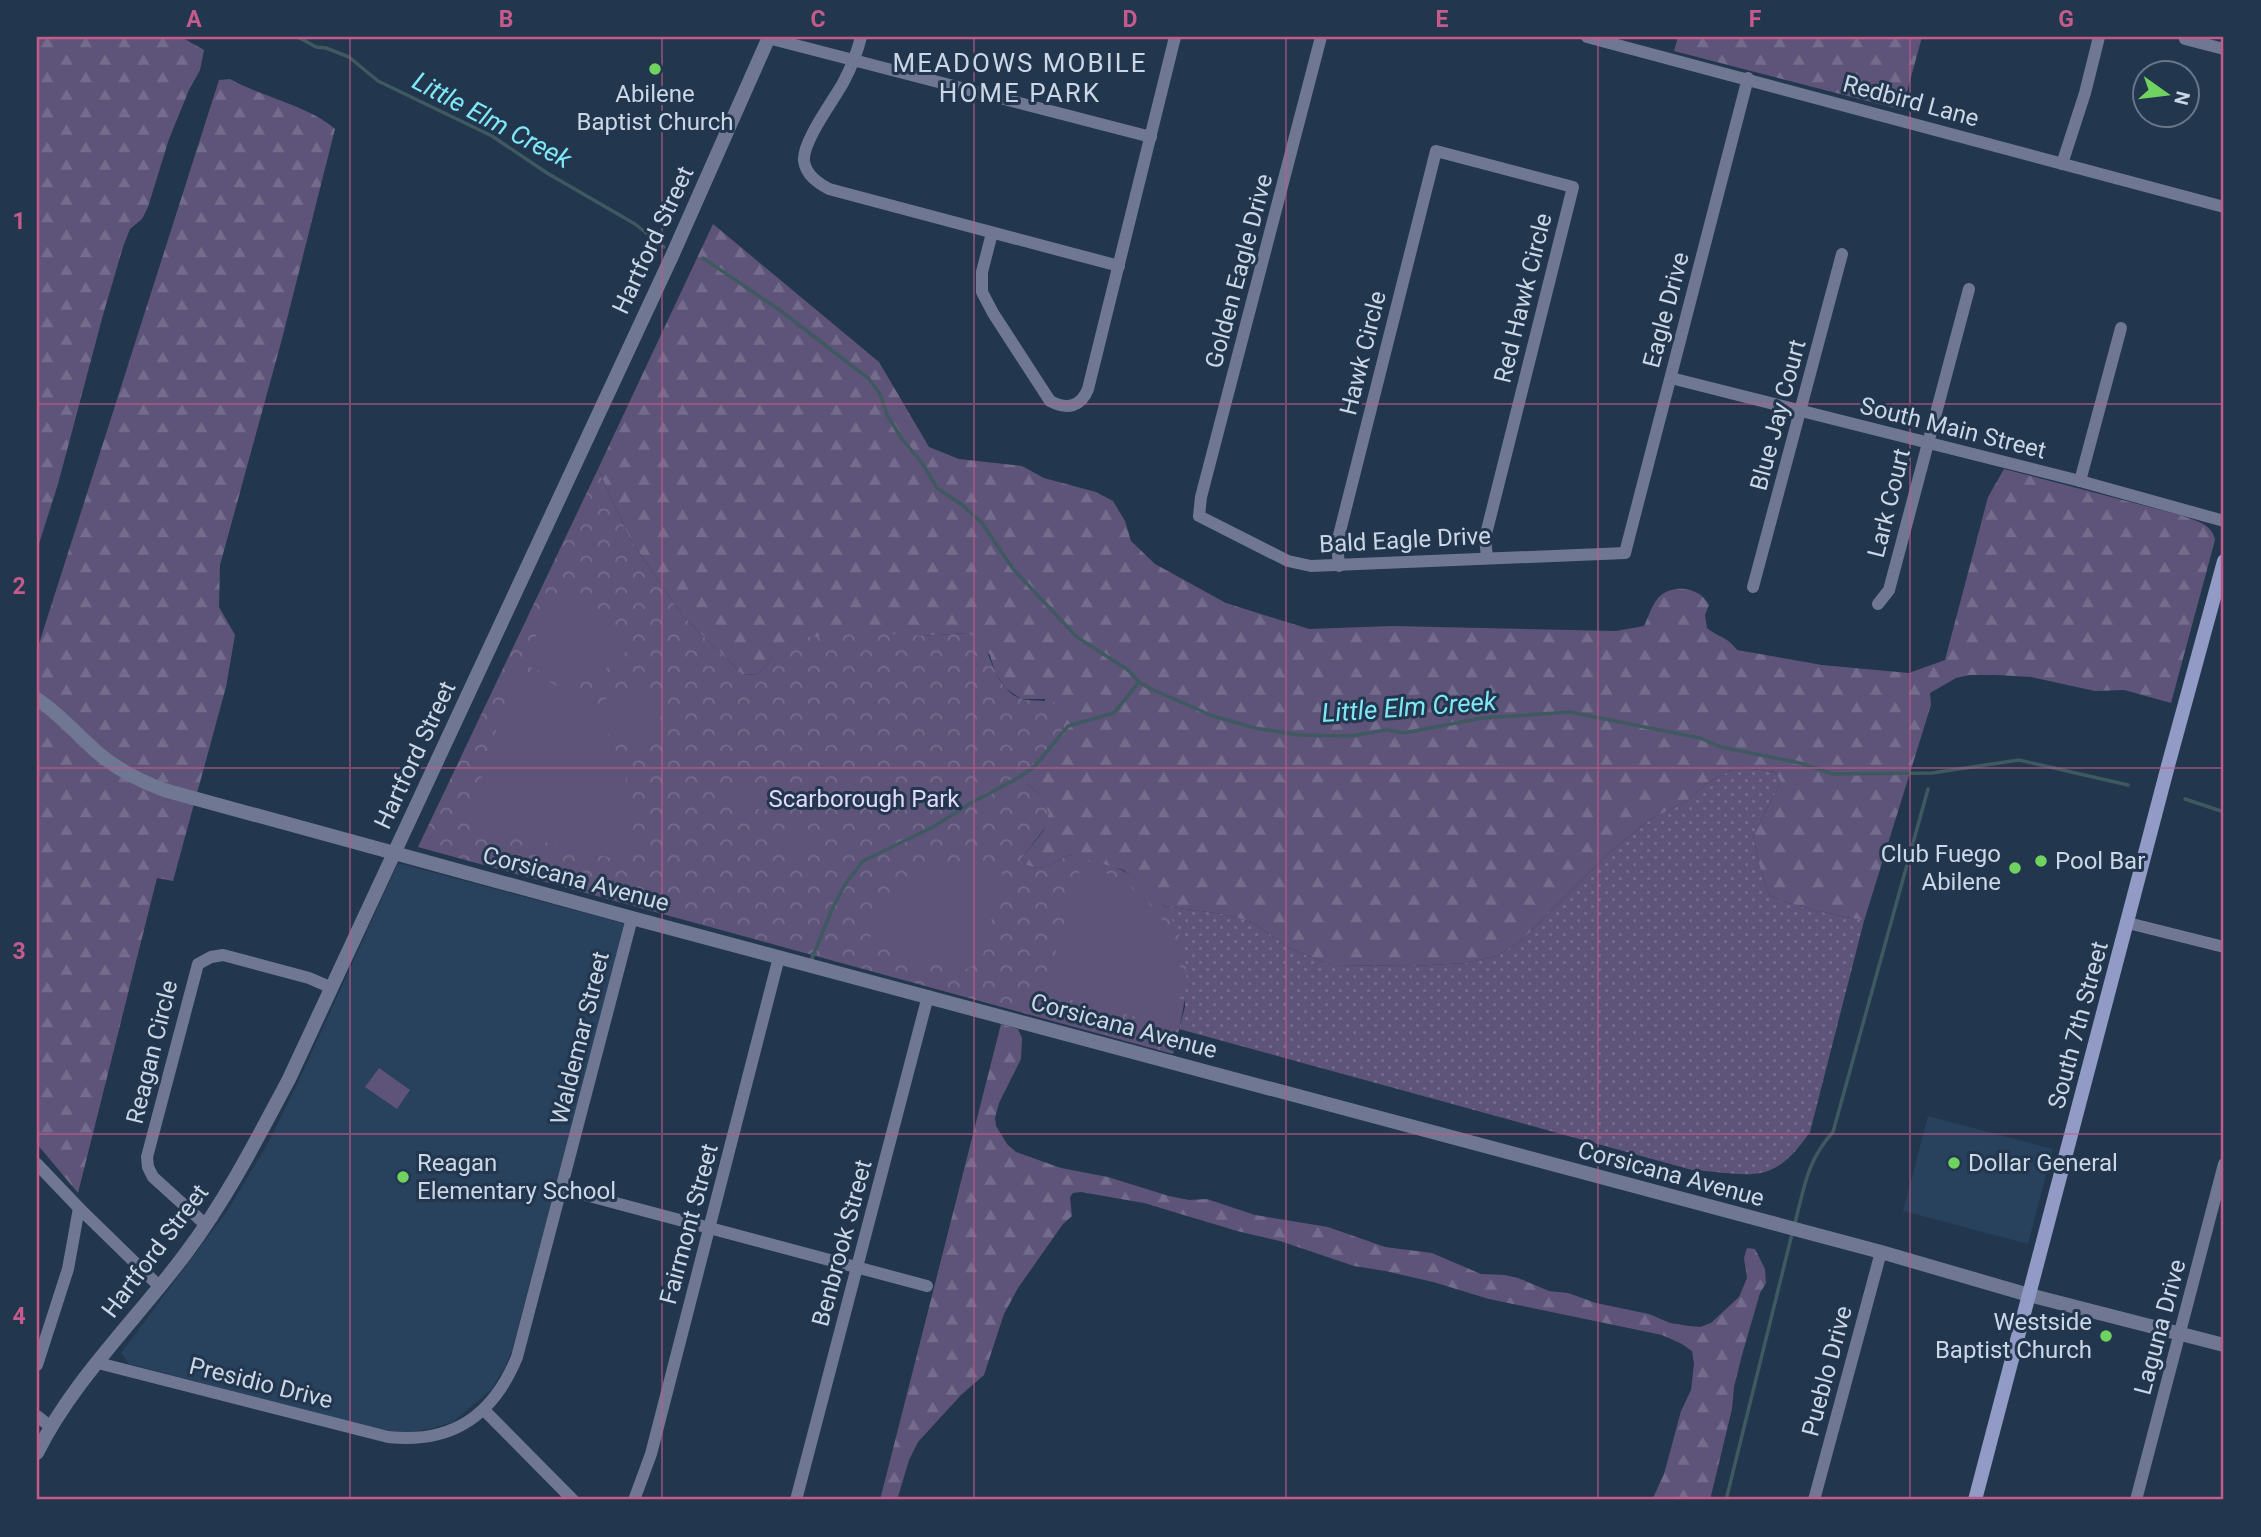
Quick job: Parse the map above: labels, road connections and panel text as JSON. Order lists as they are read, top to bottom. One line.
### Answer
{"streets":{"main road":["South 7th Street"],"street":["Redbird Lane","Hartford Street","Golden Eagle Drive","Red Hawk Circle","Eagle Drive","Hawk Circle","Blue Jay Court","South Main Street","Lark Court","Bald Eagle Drive","Corsicana Avenue","Waldemar Street","Reagan Circle","Fairmont Street","Benbrook Street","Laguna Drive","Pueblo Drive","Presidio Drive"]},"crossings":[["Redbird Lane","Eagle Drive"],["Hartford Street","Corsicana Avenue"],["Hartford Street","Reagan Circle"],["Hartford Street","Presidio Drive"],["Golden Eagle Drive","Bald Eagle Drive"],["Red Hawk Circle","Hawk Circle"],["Red Hawk Circle","Bald Eagle Drive"],["Eagle Drive","South Main Street"],["Eagle Drive","Bald Eagle Drive"],["Hawk Circle","Bald Eagle Drive"],["Blue Jay Court","South Main Street"],["South Main Street","Lark Court"],["Corsicana Avenue","South 7th Street"],["Corsicana Avenue","Waldemar Street"],["Corsicana Avenue","Fairmont Street"],["Corsicana Avenue","Benbrook Street"],["Corsicana Avenue","Laguna Drive"],["Corsicana Avenue","Pueblo Drive"],["Waldemar Street","Presidio Drive"]],"districts":["MEADOWS MOBILE HOME PARK"],"water":["Little Elm Creek"],"parks":["Scarborough Park"],"places":["Abilene Baptist Church","Pool Bar","Club Fuego Abilene","Dollar General","Reagan Elementary School","Westside Baptist Church"],"north":"right","grid":{"columns":["A","B","C","D","E","F","G"],"rows":["1","2","3","4"]}}
